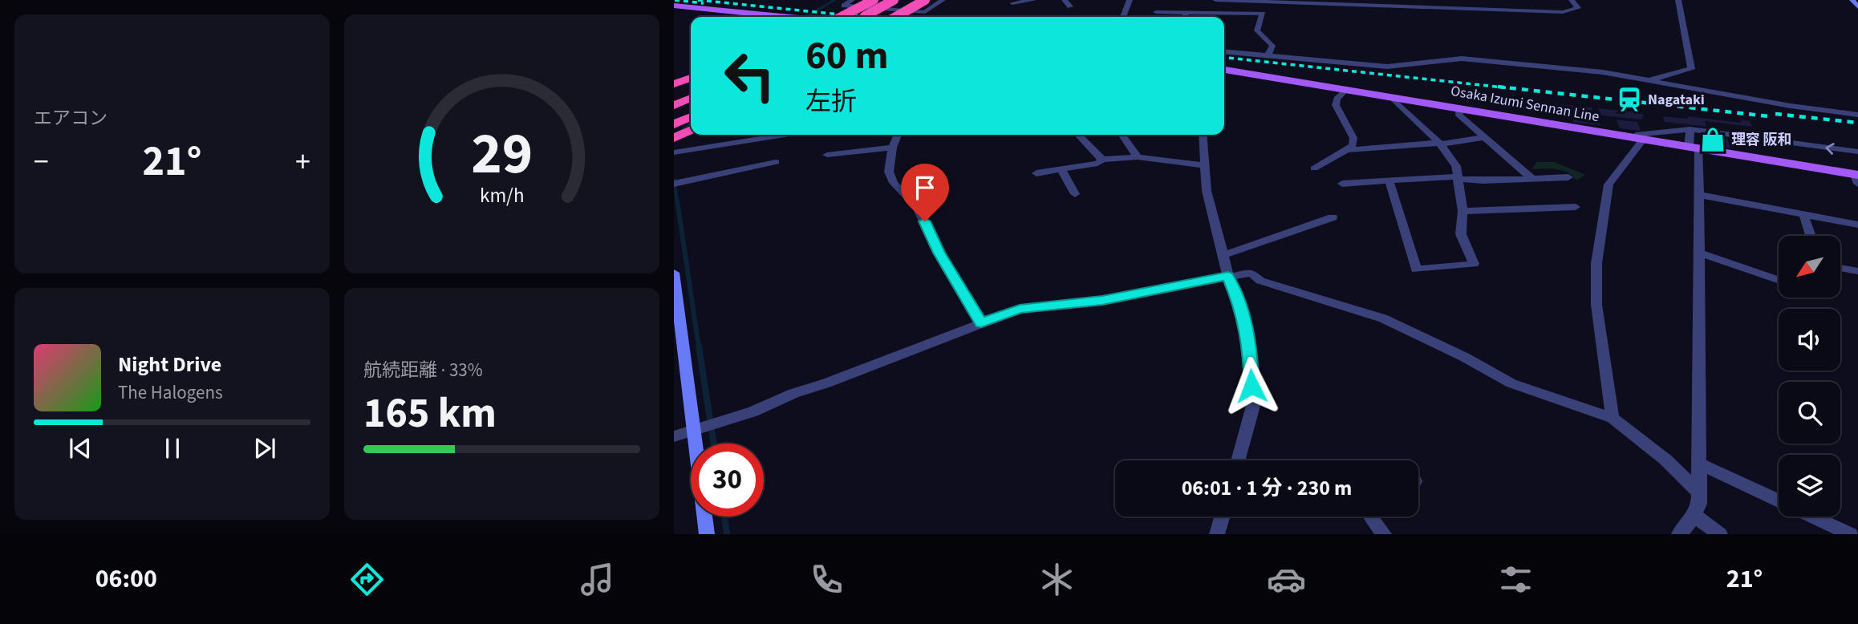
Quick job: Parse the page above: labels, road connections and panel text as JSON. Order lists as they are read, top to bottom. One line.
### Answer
{"streets":{"main road":["Osaka Izumi Sennan Line"]},"places":{"station":["Nagataki"],"shop":["理容 阪和"]},"north":"bottom left","page":{"tile":["エアコン",["航続距離 · 33%","165 km"]],"turn":["60 m","左折"],"heat":["−","21°","+"],"song":["Night Drive","The Halogens"],"limit":"30","trip":"06:01 · 1 分 · 230 m","tabs":["06:00","21°"],"gauge":["29","km/h"]}}
